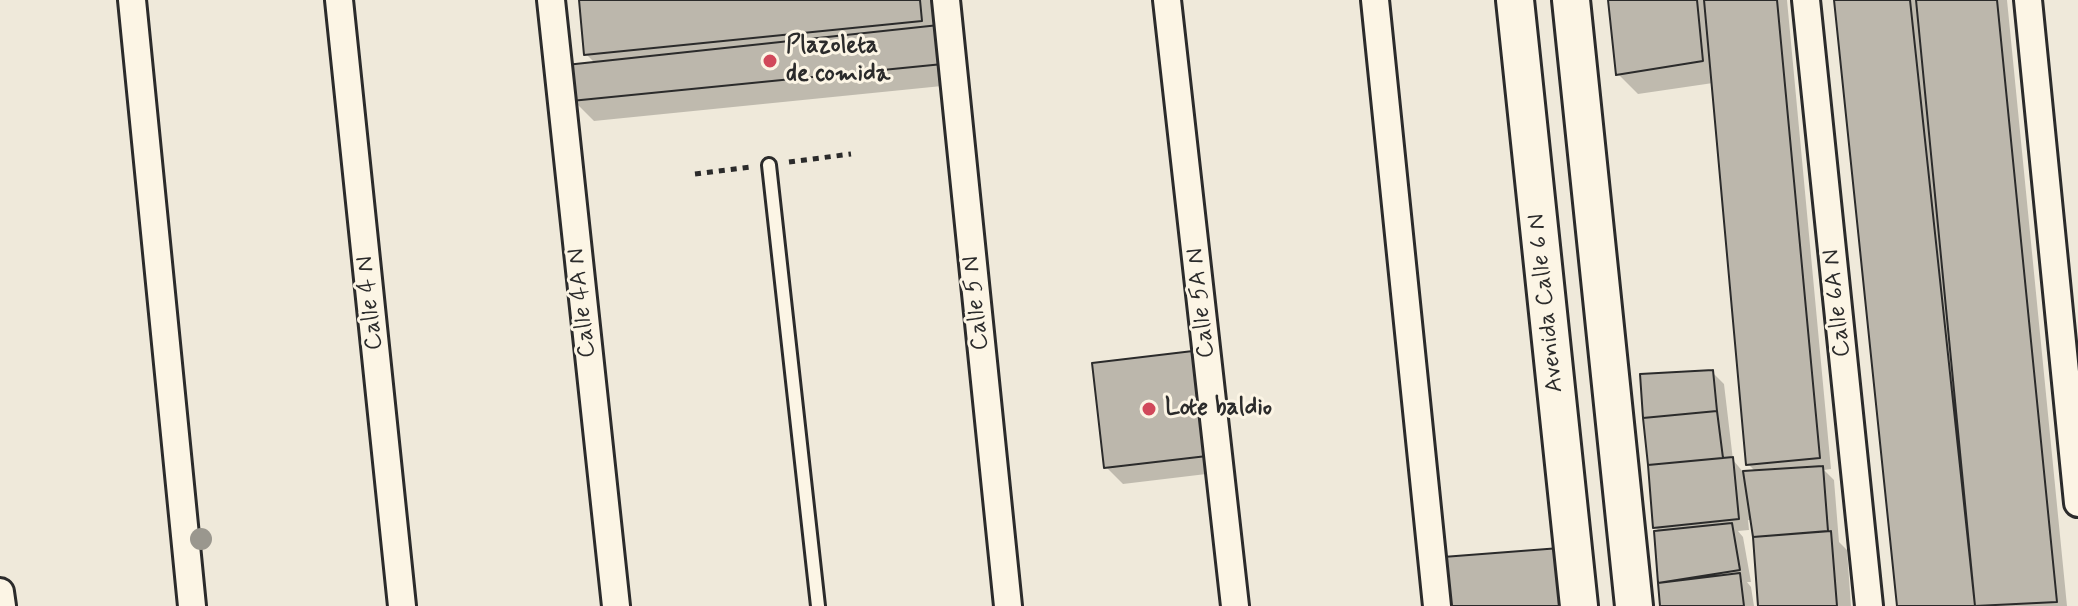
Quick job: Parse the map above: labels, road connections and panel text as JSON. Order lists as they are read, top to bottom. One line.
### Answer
{"streets":{"street":["Calle 4 N","Calle 4A N","Calle 5 N","Calle 5A N","Avenida Calle 6 N","Calle 6A N"]},"places":["Plazoleta de comida","Lote baldio"]}
